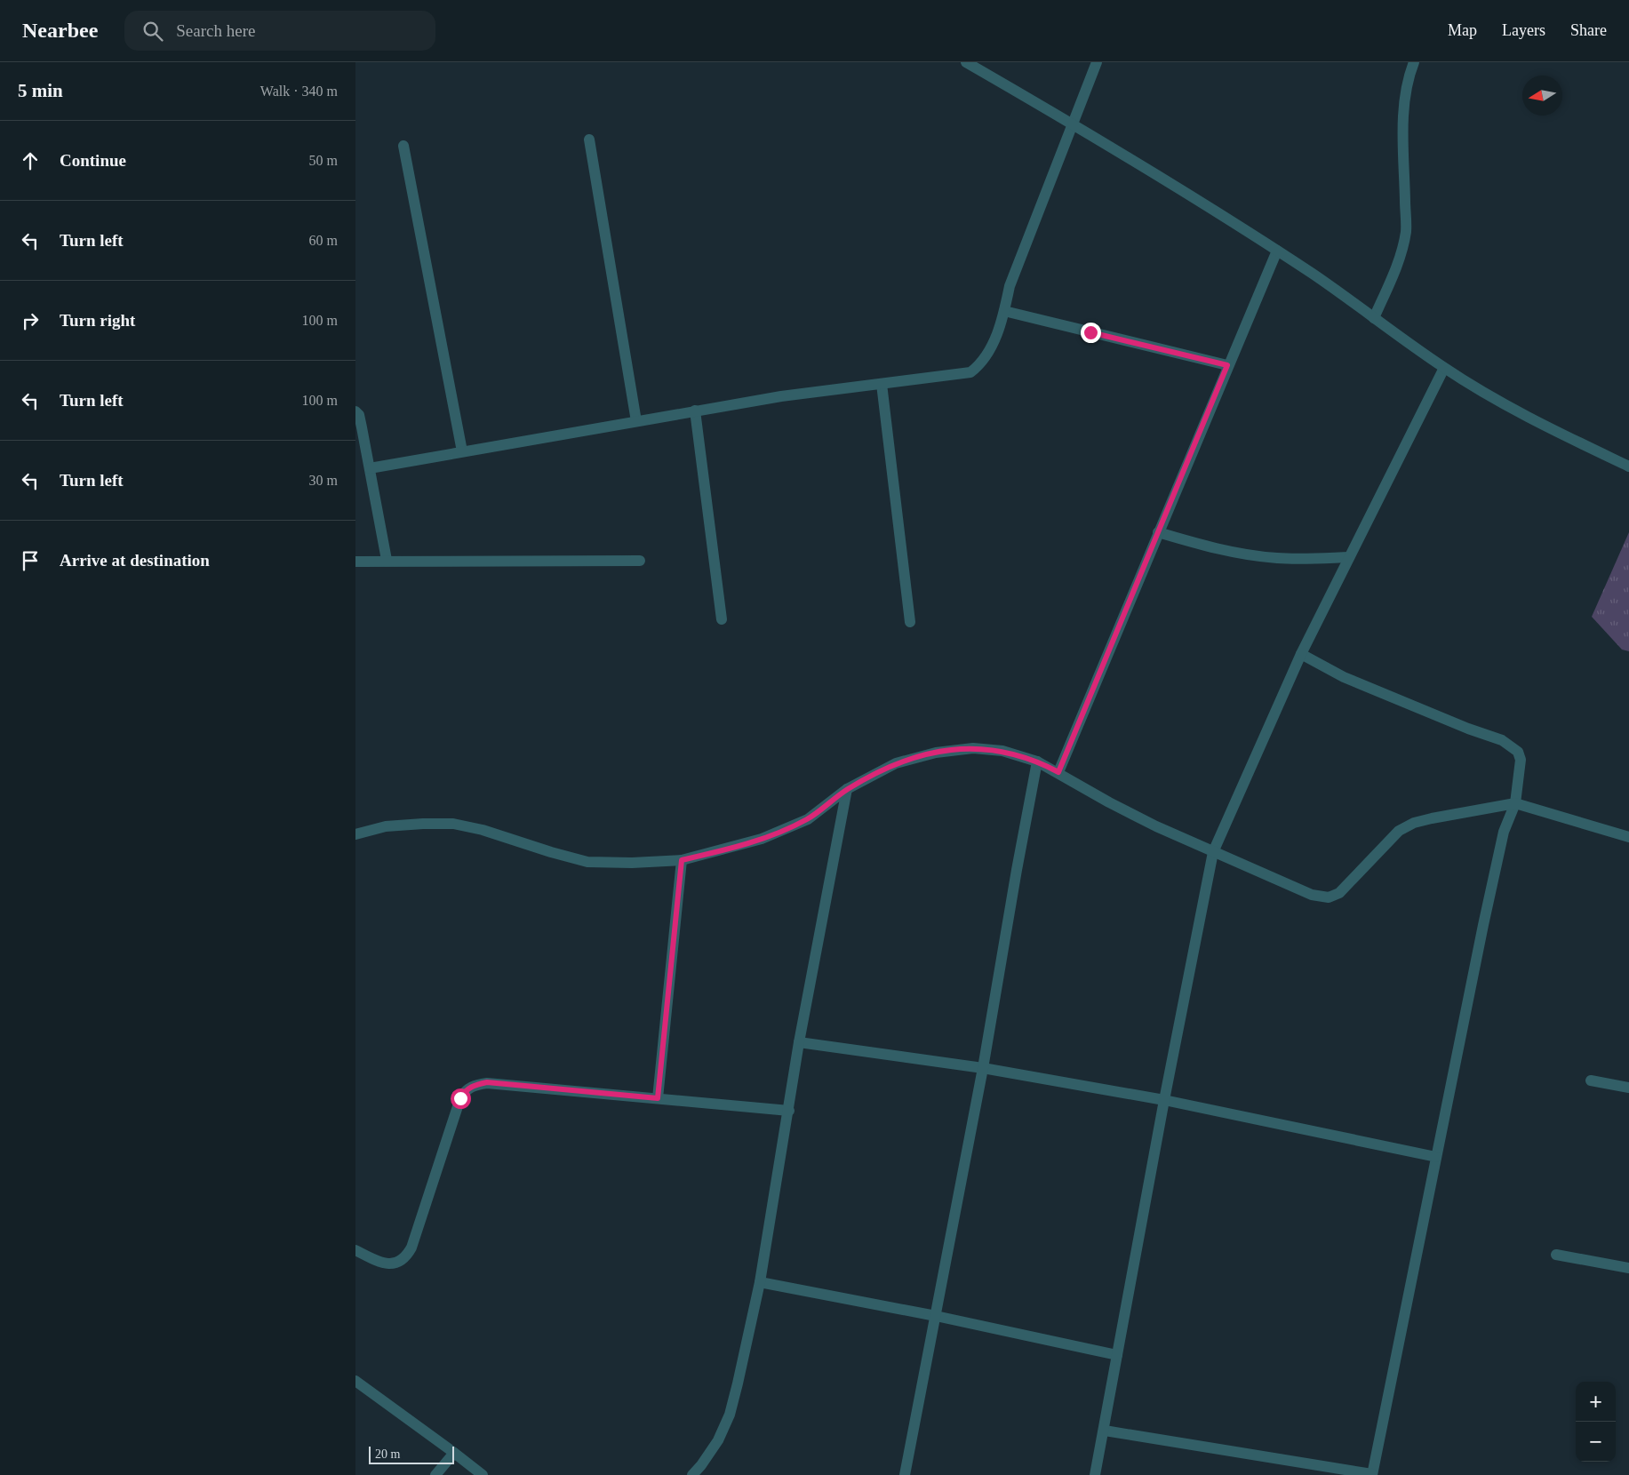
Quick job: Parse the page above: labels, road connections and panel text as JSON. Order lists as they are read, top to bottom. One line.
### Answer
{"scale_bar":"20 m","north":"left","page":{"header":"Nearbee","search":"Search here","nav":["Map","Layers","Share"],"heading":["5 min","Walk · 340 m"],"list":[["Continue","50 m"],["Turn left","60 m"],["Turn right","100 m"],["Turn left","100 m"],["Turn left","30 m"],"Arrive at destination"],"map_buttons":["+","−"],"scale":"20 m"}}
